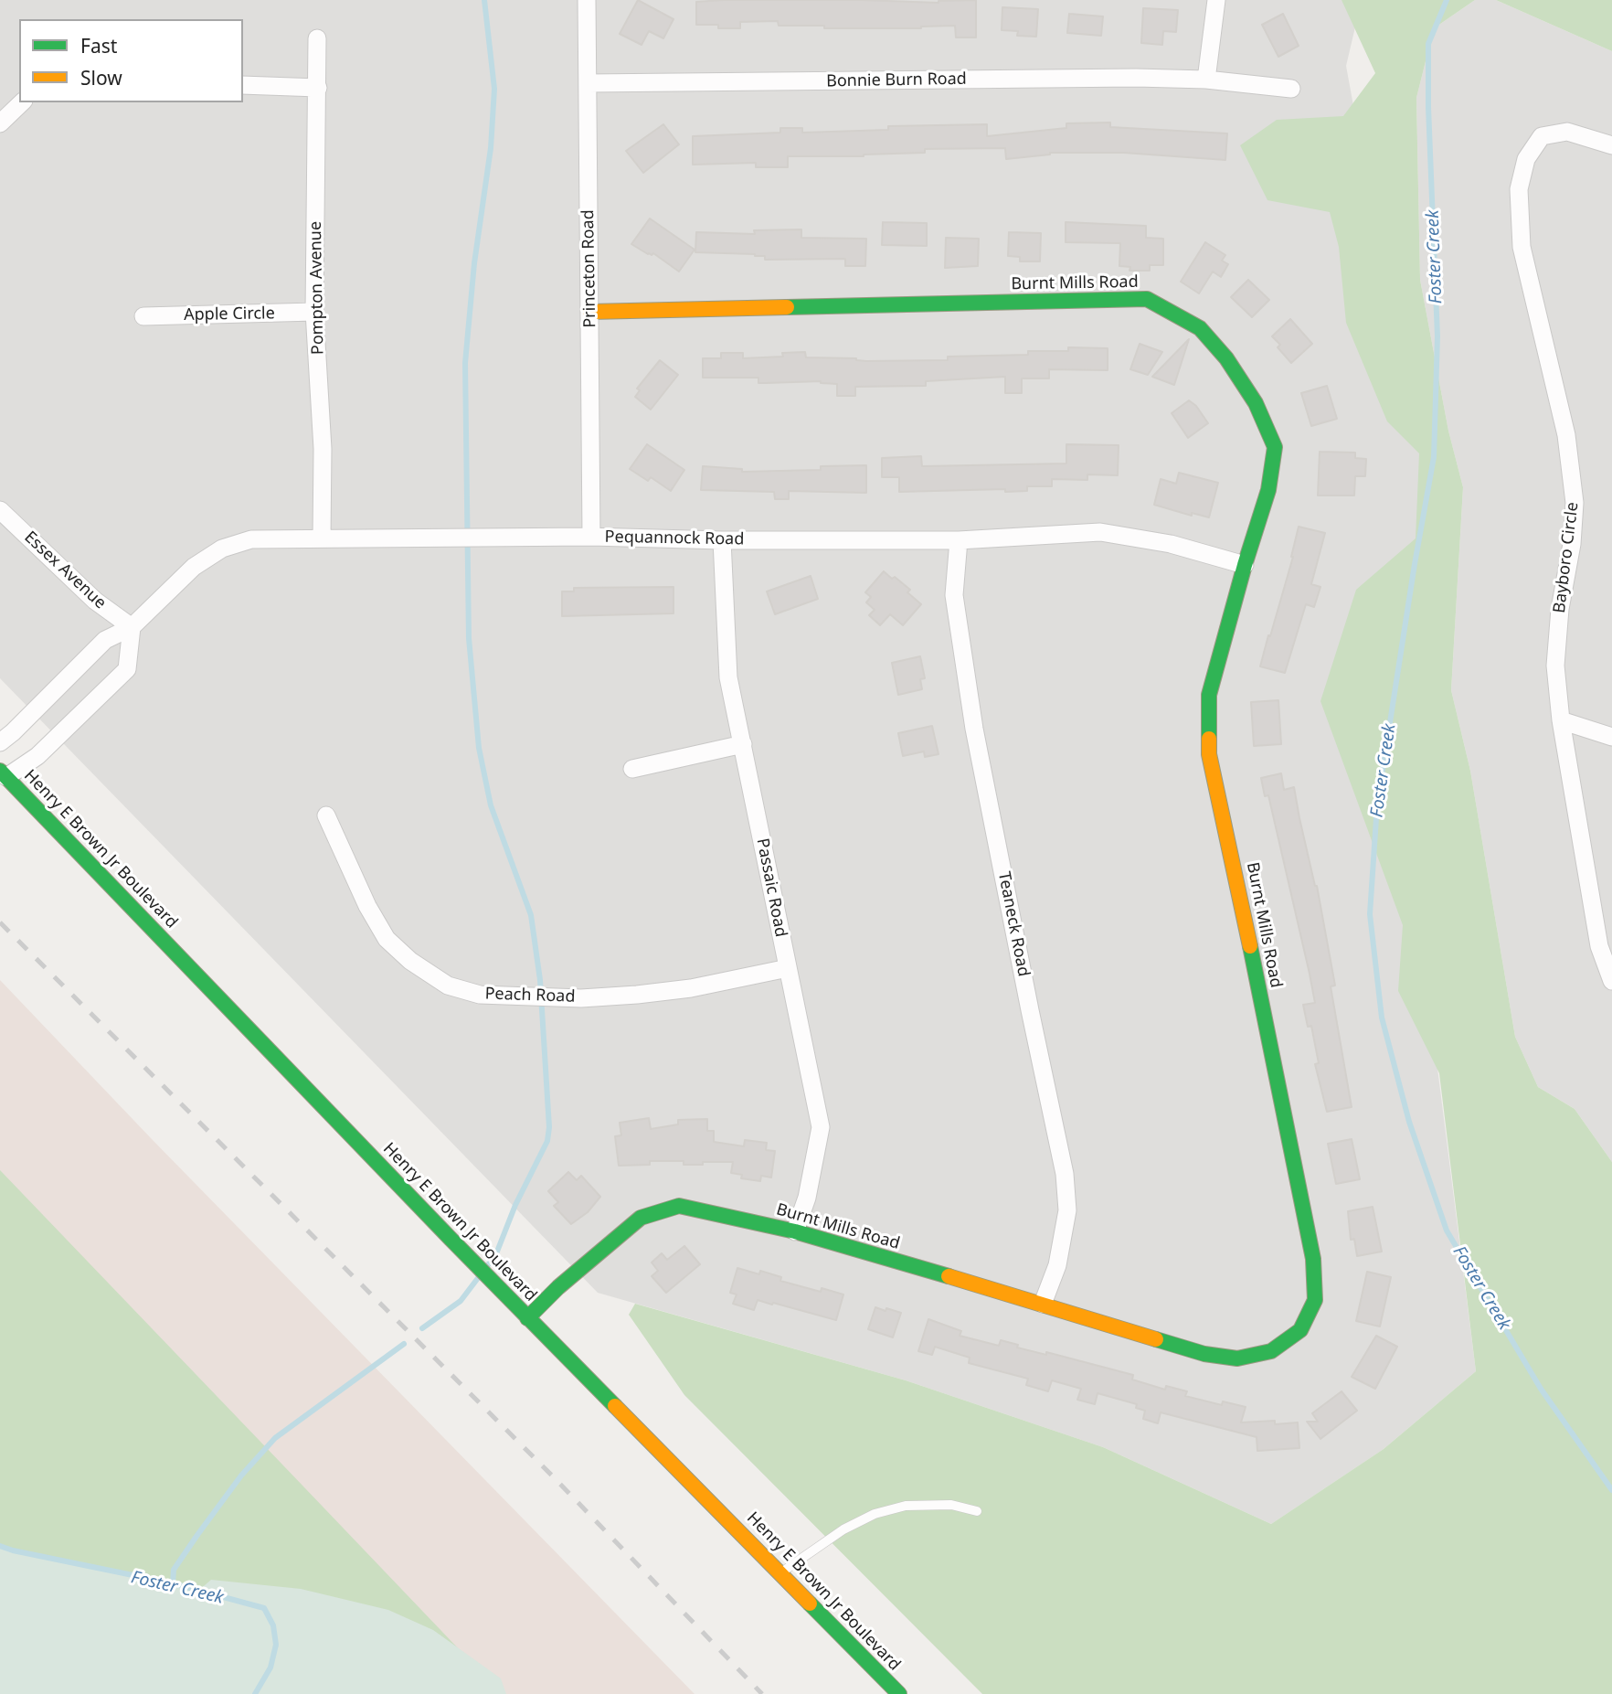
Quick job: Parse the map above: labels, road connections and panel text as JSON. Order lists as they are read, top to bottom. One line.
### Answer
{"streets":{"street":["Bonnie Burn Road","Princeton Road","Burnt Mills Road","Pompton Avenue","Apple Circle","Pequannock Road","Bayboro Circle","Essex Avenue","Henry E Brown Jr Boulevard","Passaic Road","Teaneck Road","Peach Road"]},"crossings":[["Bonnie Burn Road","Princeton Road"],["Princeton Road","Burnt Mills Road"],["Princeton Road","Pequannock Road"],["Burnt Mills Road","Pequannock Road"],["Burnt Mills Road","Henry E Brown Jr Boulevard"],["Burnt Mills Road","Passaic Road"],["Burnt Mills Road","Teaneck Road"],["Pompton Avenue","Apple Circle"],["Pompton Avenue","Pequannock Road"],["Pequannock Road","Essex Avenue"],["Pequannock Road","Passaic Road"],["Pequannock Road","Teaneck Road"],["Passaic Road","Peach Road"]],"water":["Foster Creek"],"legend":["Fast","Slow"]}
